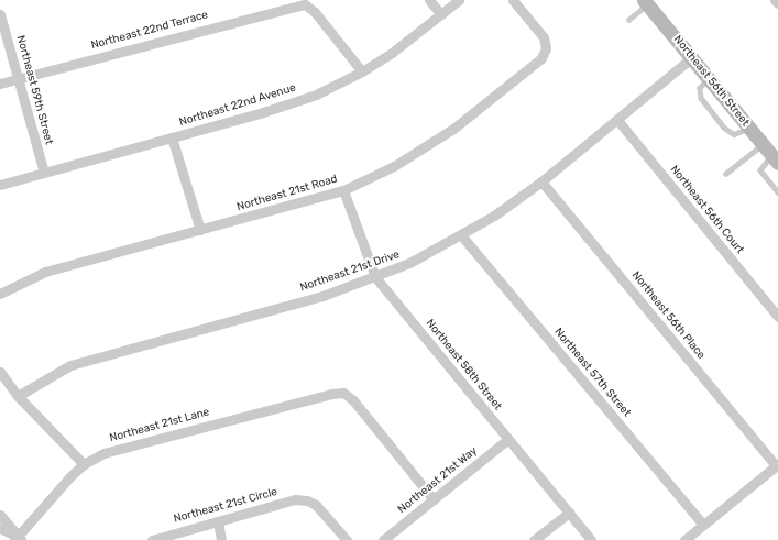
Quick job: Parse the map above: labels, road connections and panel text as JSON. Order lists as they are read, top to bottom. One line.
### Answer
{"streets":{"street":["Northeast 22nd Terrace","Northeast 56th Street","Northeast 59th Street","Northeast 22nd Avenue","Northeast 21st Road","Northeast 56th Court","Northeast 21st Drive","Northeast 56th Place","Northeast 58th Street","Northeast 57th Street","Northeast 21st Lane","Northeast 21st Way","Northeast 21st Circle"]},"crossings":[["Northeast 22nd Terrace","Northeast 59th Street"],["Northeast 22nd Terrace","Northeast 22nd Avenue"],["Northeast 56th Street","Northeast 21st Drive"],["Northeast 59th Street","Northeast 22nd Avenue"],["Northeast 21st Road","Northeast 58th Street"],["Northeast 56th Court","Northeast 21st Drive"],["Northeast 21st Drive","Northeast 56th Place"],["Northeast 21st Drive","Northeast 58th Street"],["Northeast 21st Drive","Northeast 57th Street"],["Northeast 58th Street","Northeast 21st Way"],["Northeast 21st Lane","Northeast 21st Way"]]}
